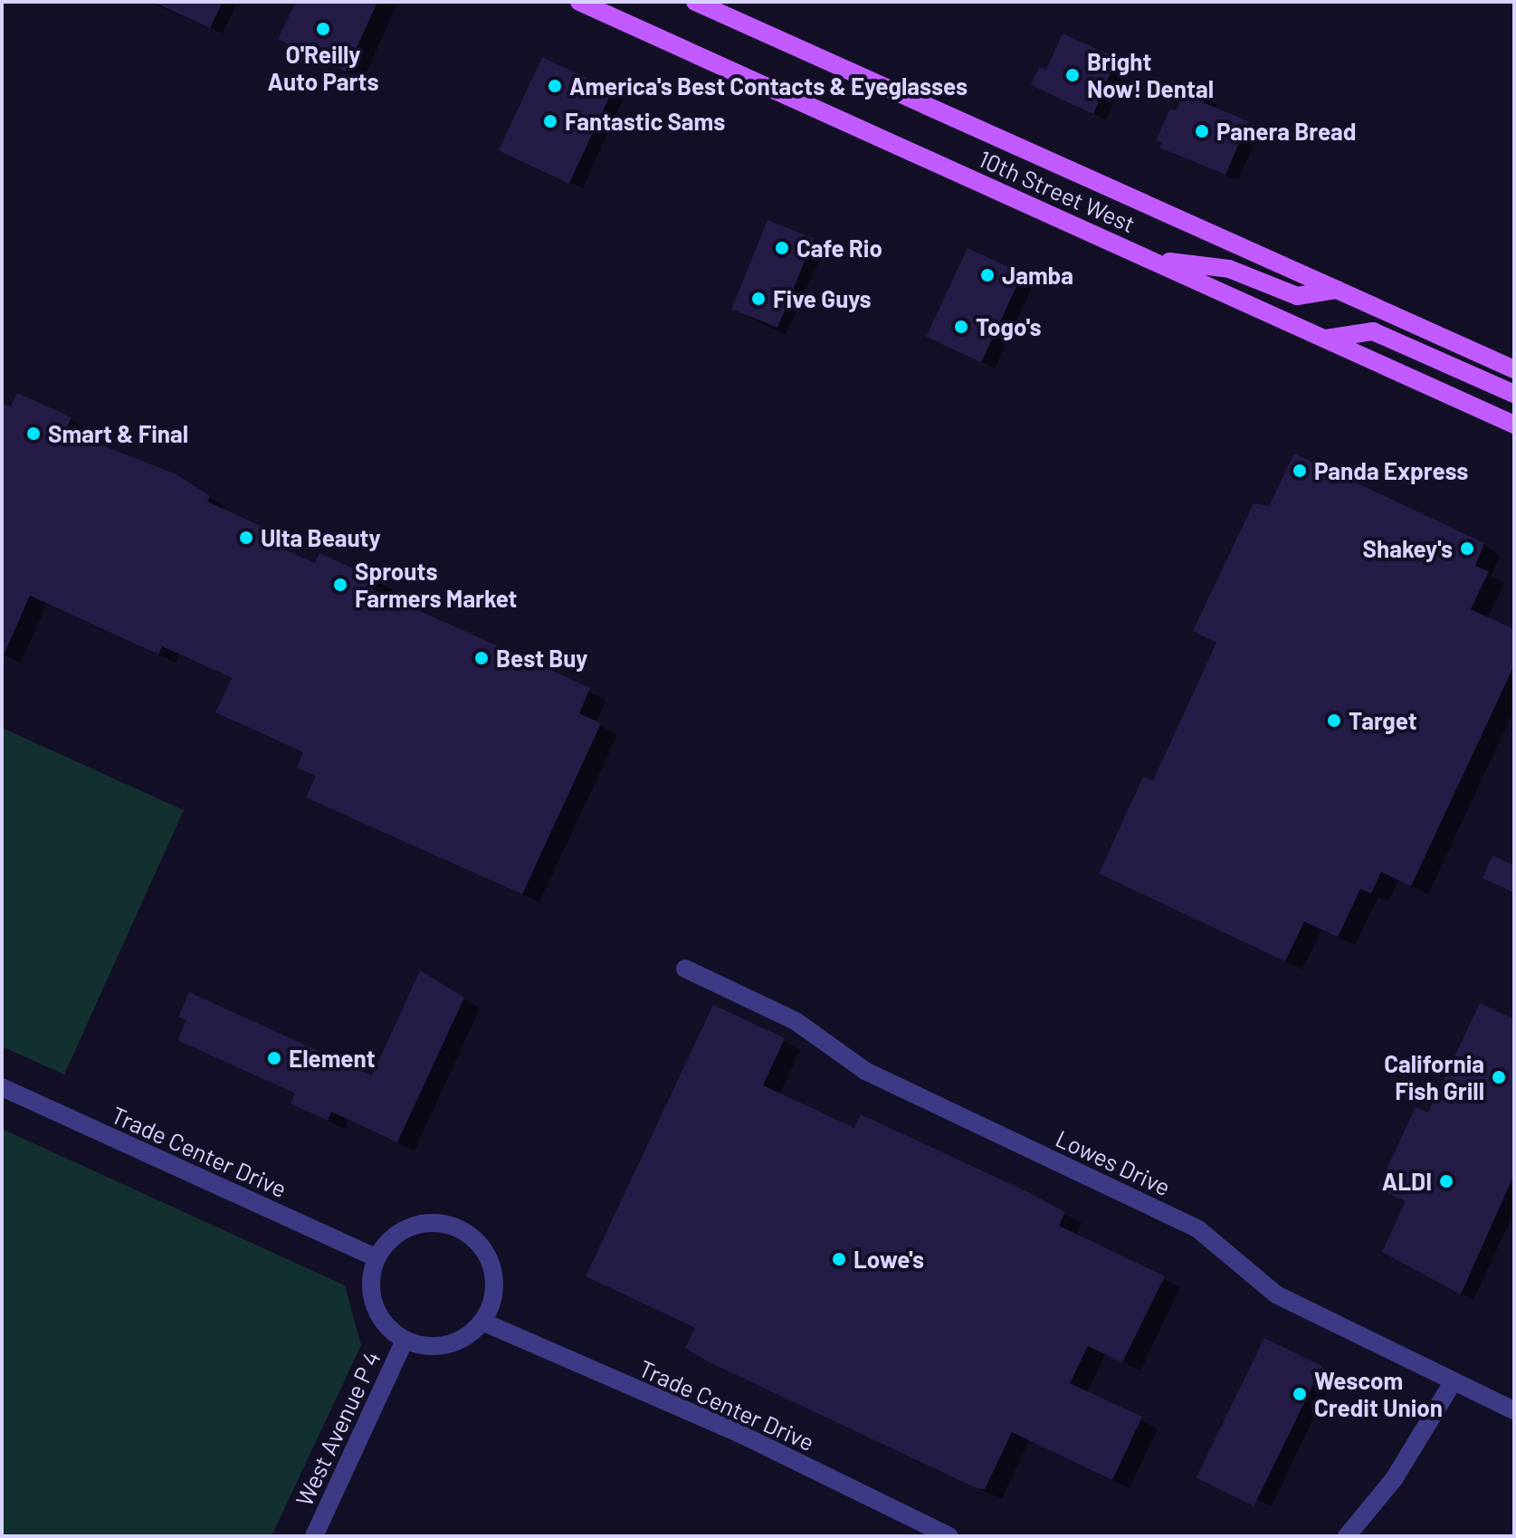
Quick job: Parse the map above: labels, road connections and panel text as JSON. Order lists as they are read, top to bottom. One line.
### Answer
{"streets":{"main road":["10th Street West"],"street":["Trade Center Drive","Lowes Drive","West Avenue P 4"]},"crossings":[["Trade Center Drive","West Avenue P 4"]],"places":["O'Reilly Auto Parts","Bright Now! Dental","America's Best Contacts & Eyeglasses","Fantastic Sams","Panera Bread","Cafe Rio","Jamba","Five Guys","Togo's","Smart & Final","Panda Express","Ulta Beauty","Shakey's","Sprouts Farmers Market","Best Buy","Target","Element","California Fish Grill","ALDI","Lowe's","Wescom Credit Union"]}
